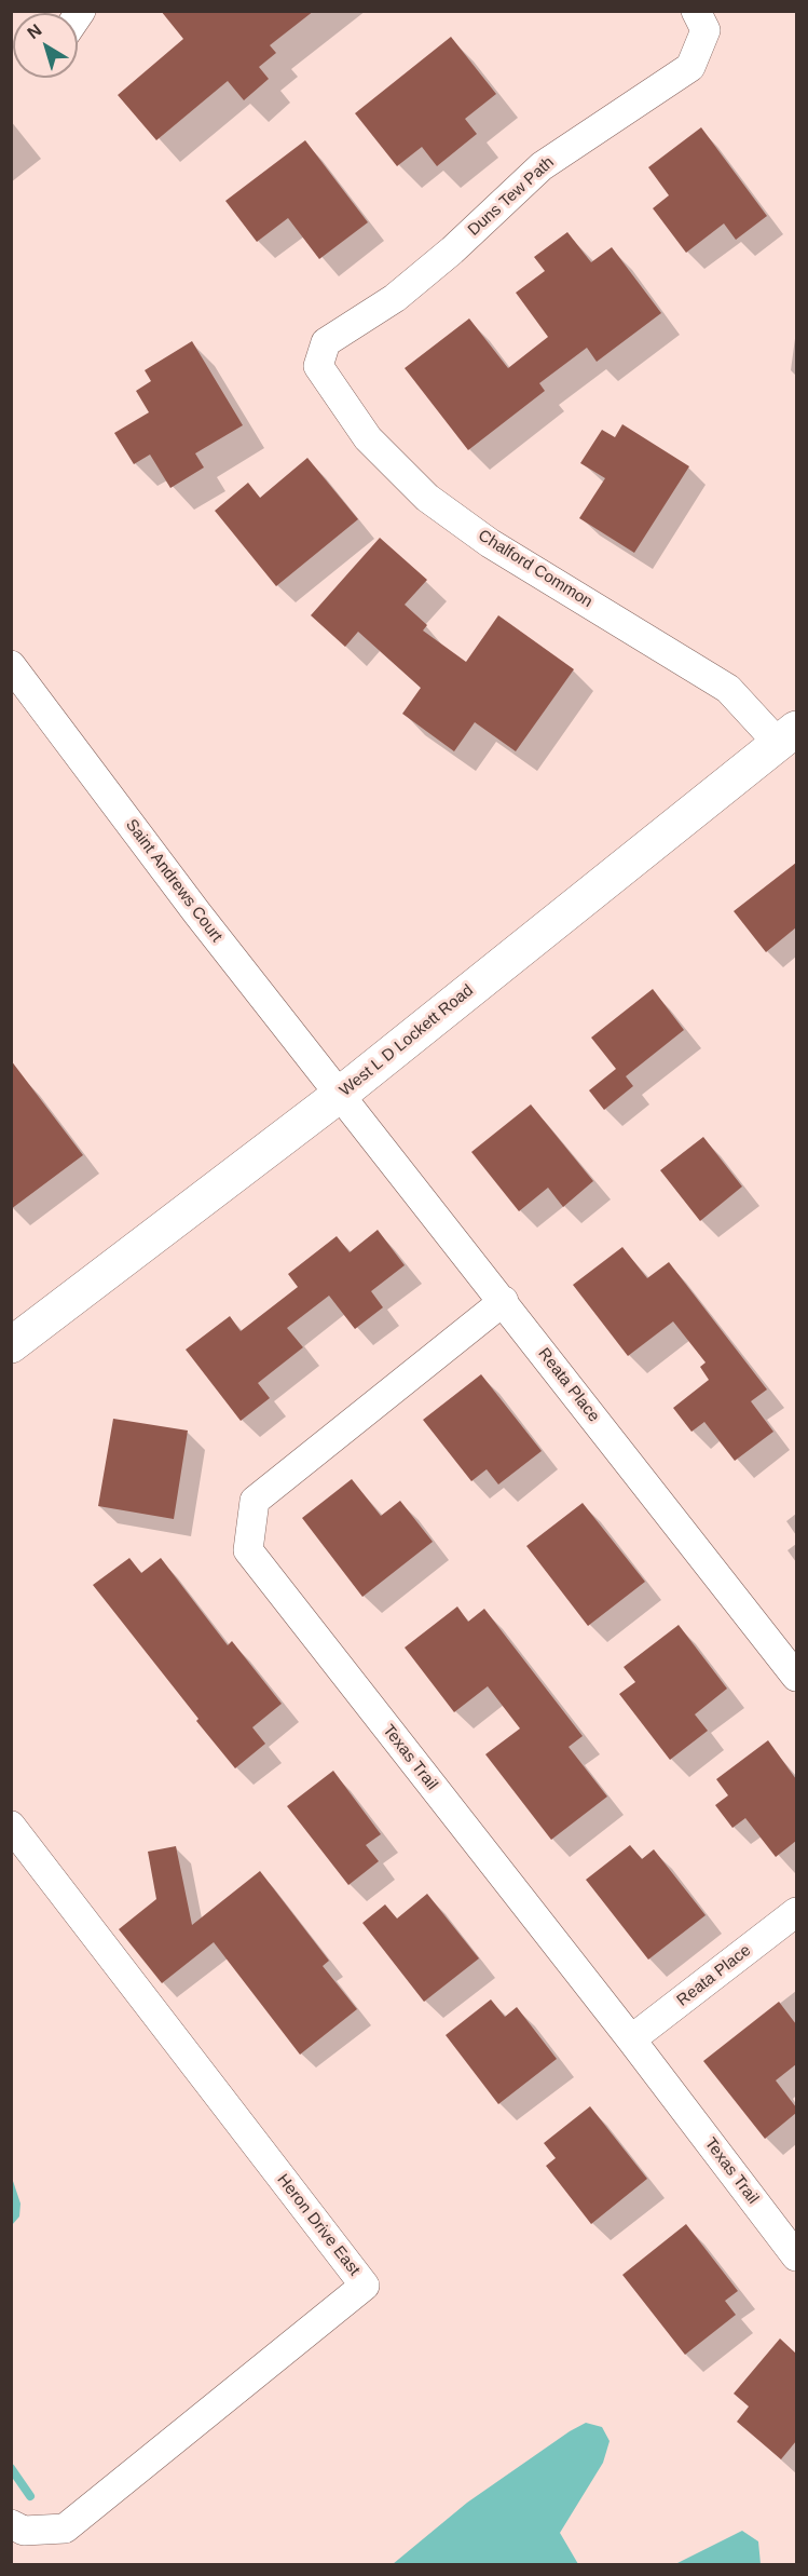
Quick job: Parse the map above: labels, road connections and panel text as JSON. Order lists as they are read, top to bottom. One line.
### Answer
{"streets":{"main road":["West L D Lockett Road"],"street":["Duns Tew Path","Chalford Common","Saint Andrews Court","Reata Place","Texas Trail","Heron Drive East"]},"crossings":[["Duns Tew Path","Chalford Common"],["Chalford Common","West L D Lockett Road"],["Saint Andrews Court","West L D Lockett Road"],["Saint Andrews Court","Reata Place"],["West L D Lockett Road","Reata Place"],["Reata Place","Texas Trail"]],"north":"top left"}
